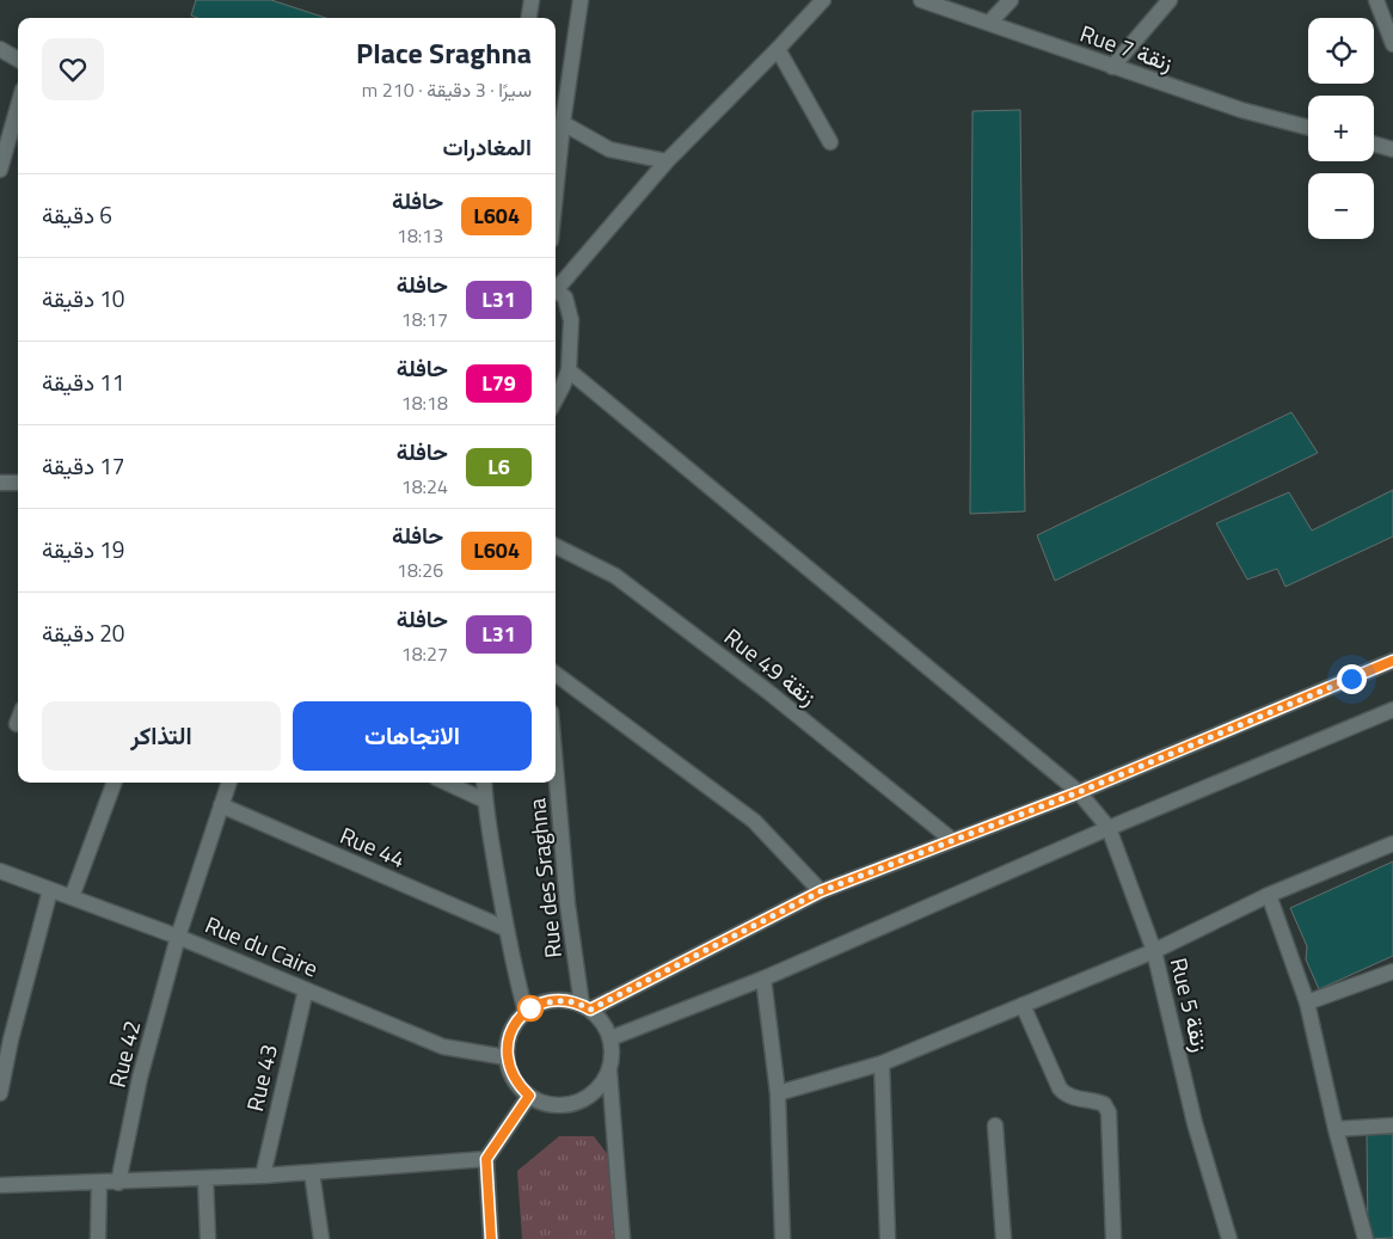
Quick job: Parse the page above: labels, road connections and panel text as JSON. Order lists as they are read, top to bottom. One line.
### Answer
{"streets":{"street":["Rue 7 زنقة","Rue 49 زنقة","Rue 44","Rue des Sraghna","Rue du Caire","Rue 5 زنقة","Rue 42","Rue 43"]},"crossings":[["Rue 44","Rue des Sraghna"],["Rue 44","Rue 42"],["Rue des Sraghna","Rue du Caire"],["Rue du Caire","Rue 42"],["Rue du Caire","Rue 43"]],"lines":["bus line L604"],"page":{"map_buttons":["+","−"],"heading":[["Place Sraghna","سيرًا · 3 دقيقة · 210 m"],"المغادرات"],"list":[{"mark":"L604","name":"حافلة","note":"18:13","value":"6 دقيقة"},{"mark":"L31","name":"حافلة","note":"18:17","value":"10 دقيقة"},{"mark":"L79","name":"حافلة","note":"18:18","value":"11 دقيقة"},{"mark":"L6","name":"حافلة","note":"18:24","value":"17 دقيقة"},{"mark":"L604","name":"حافلة","note":"18:26","value":"19 دقيقة"},{"mark":"L31","name":"حافلة","note":"18:27","value":"20 دقيقة"}],"buttons":["الاتجاهات","التذاكر"]}}
